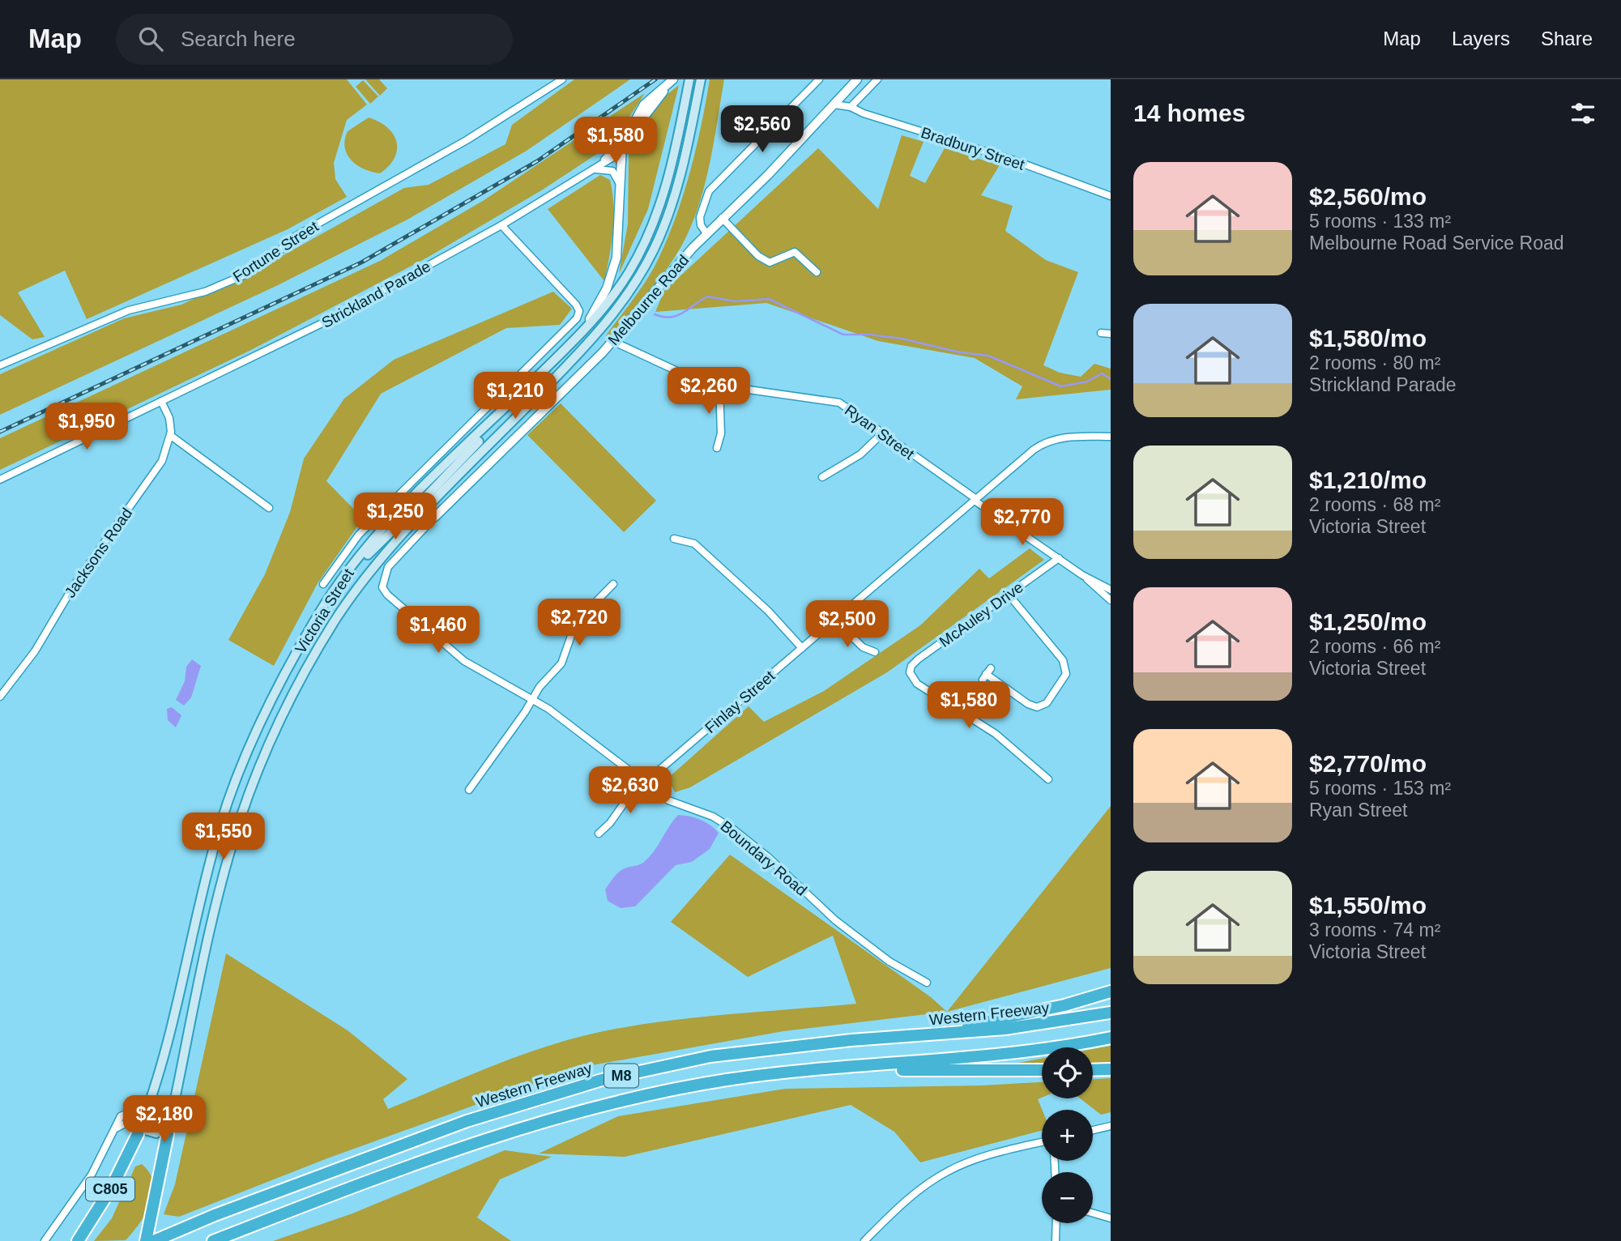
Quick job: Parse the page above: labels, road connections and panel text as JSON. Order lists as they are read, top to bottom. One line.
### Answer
{"streets":{"highway":["Western Freeway","M8","C805"],"main road":["Victoria Street"],"street":["Bradbury Street","Fortune Street","Strickland Parade","Melbourne Road","Ryan Street","Jacksons Road","McAuley Drive","Finlay Street","Boundary Road"]},"crossings":[["Bradbury Street","Melbourne Road"],["Melbourne Road","Ryan Street"],["Melbourne Road","Boundary Road"],["Ryan Street","McAuley Drive"],["Ryan Street","Finlay Street"],["Victoria Street","C805"],["Finlay Street","Boundary Road"]],"page":{"header":"Map","search":"Search here","nav":["Map","Layers","Share"],"heading":"14 homes","price":["$2,560","$1,580","$2,260","$1,210","$1,950","$1,250","$2,770","$2,720","$2,500","$1,460","$1,580","$2,630","$1,550","$2,180"],"list":[{"name":"$2,560/mo","note":"5 rooms · 133 m² · Melbourne Road Service Road"},{"name":"$1,580/mo","note":"2 rooms · 80 m² · Strickland Parade"},{"name":"$1,210/mo","note":"2 rooms · 68 m² · Victoria Street"},{"name":"$1,250/mo","note":"2 rooms · 66 m² · Victoria Street"},{"name":"$2,770/mo","note":"5 rooms · 153 m² · Ryan Street"},{"name":"$1,550/mo","note":"3 rooms · 74 m² · Victoria Street"}],"map_buttons":["+","−"]}}
